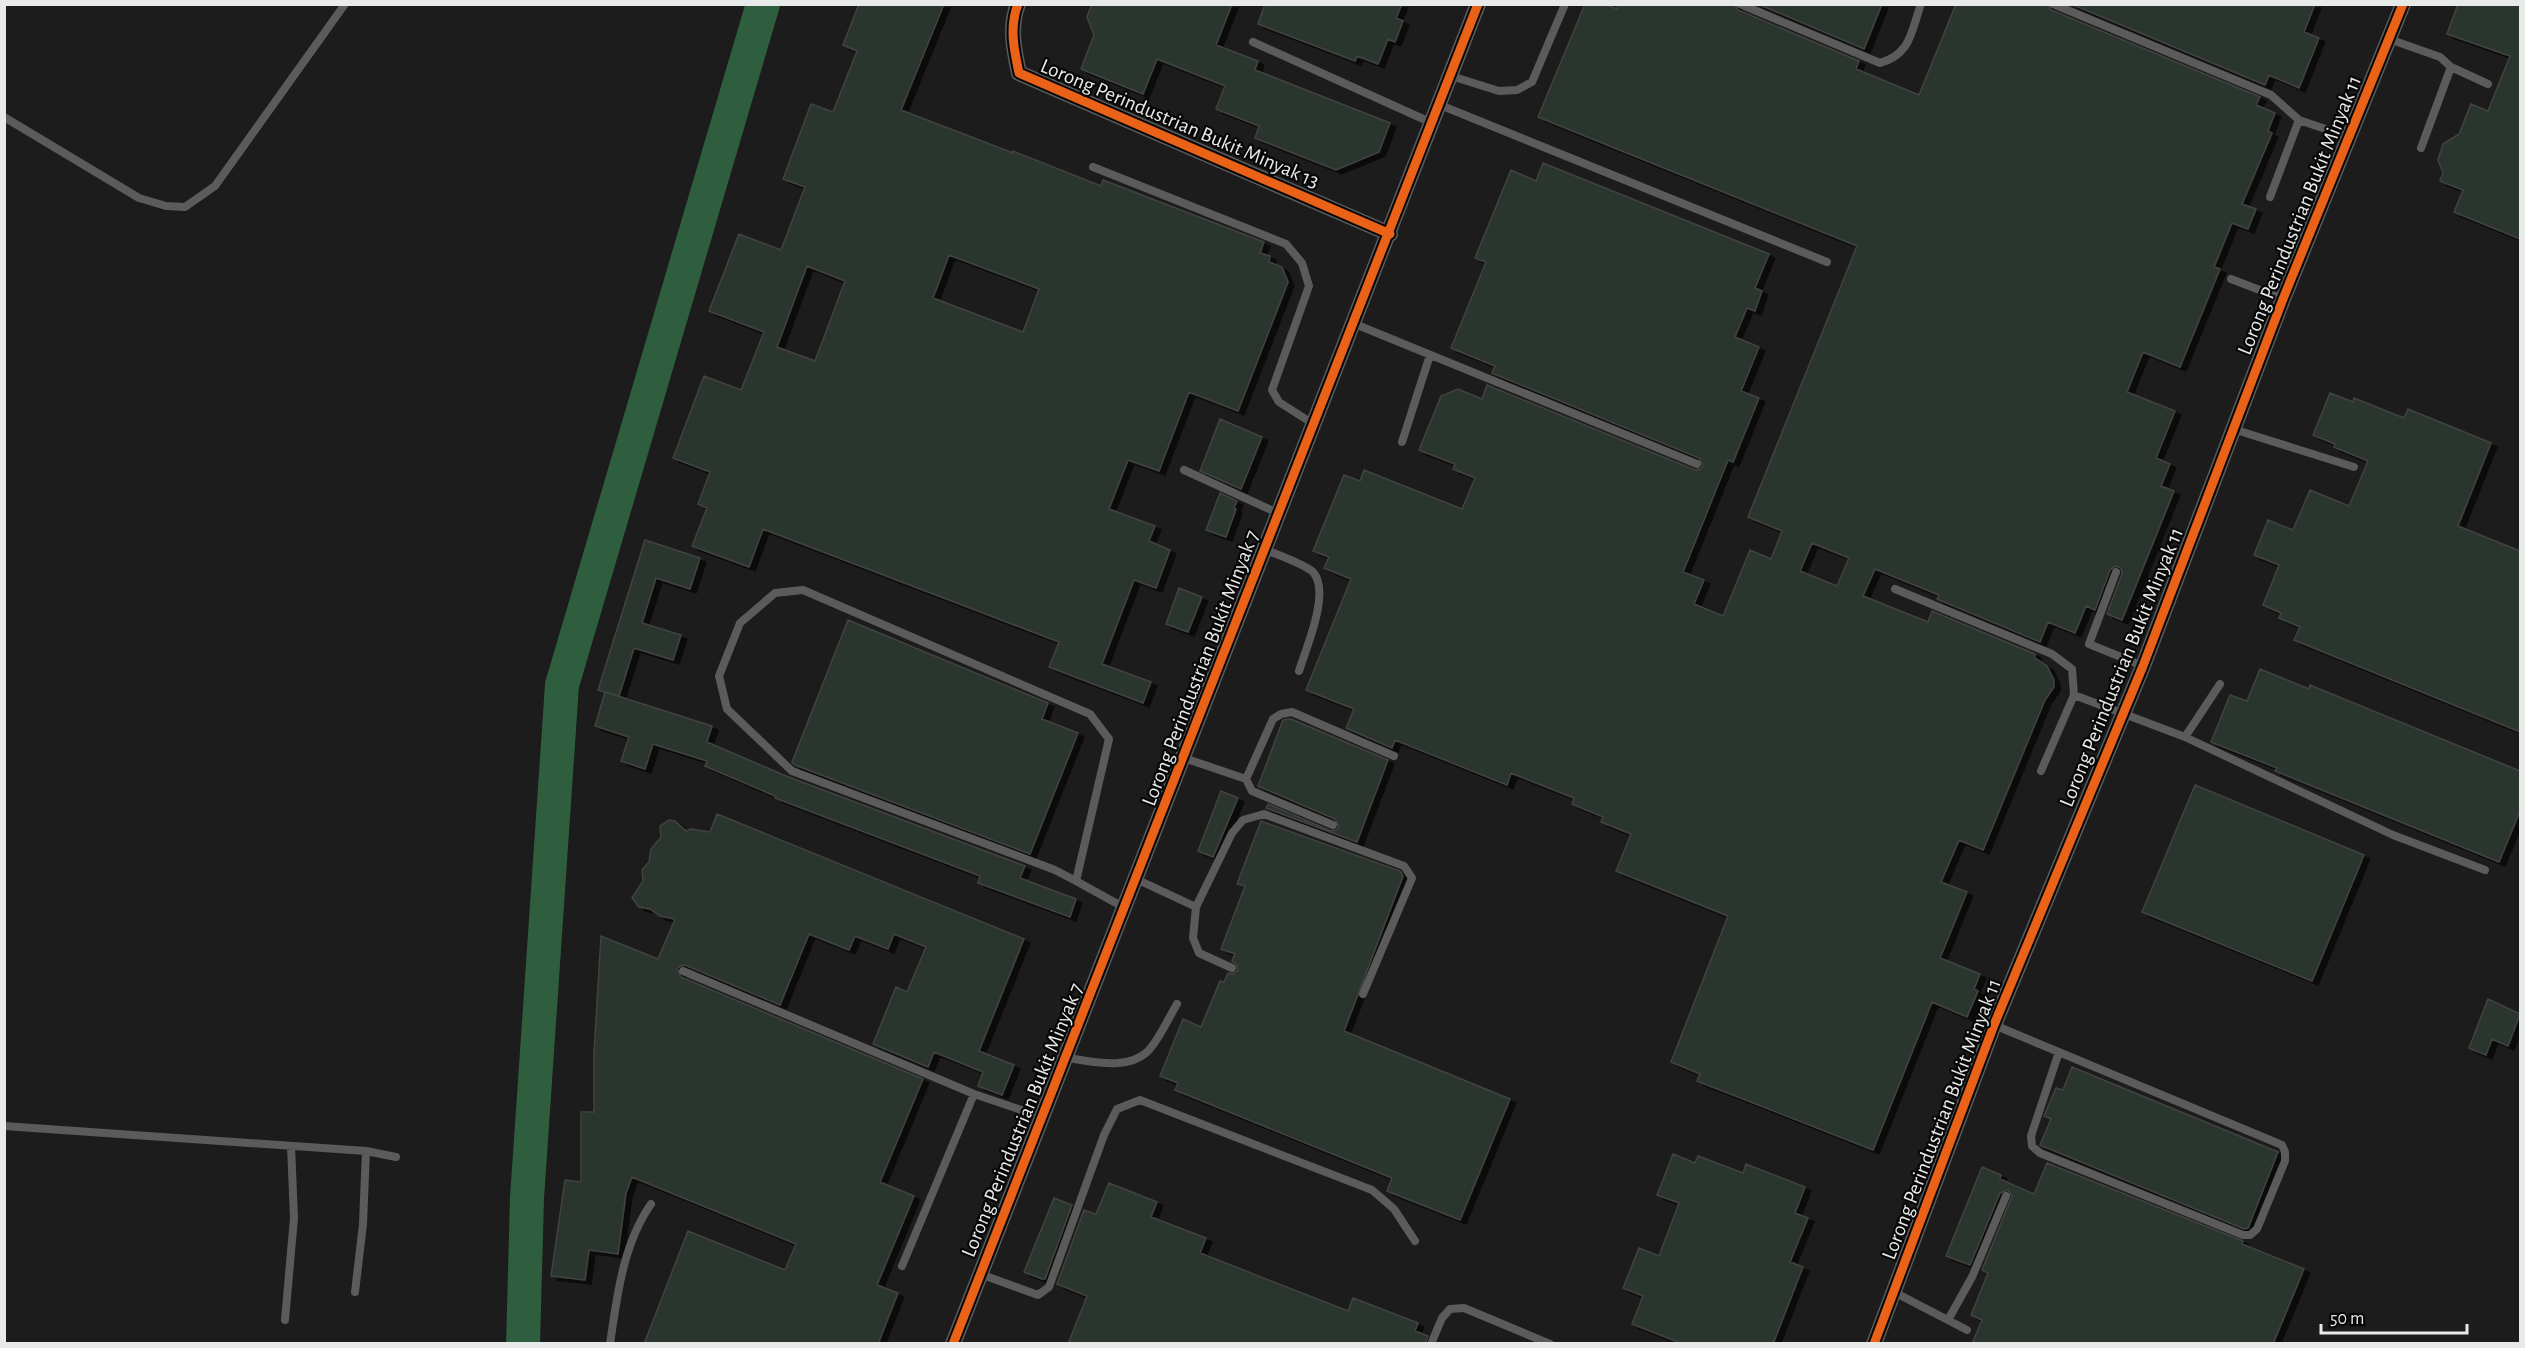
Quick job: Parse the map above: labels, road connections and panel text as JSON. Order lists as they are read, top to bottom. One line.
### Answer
{"streets":{"street":["Lorong Perindustrian Bukit Minyak 13","Lorong Perindustrian Bukit Minyak 11","Lorong Perindustrian Bukit Minyak 7"]},"crossings":[["Lorong Perindustrian Bukit Minyak 13","Lorong Perindustrian Bukit Minyak 7"]],"scale_bar":"50 m"}
